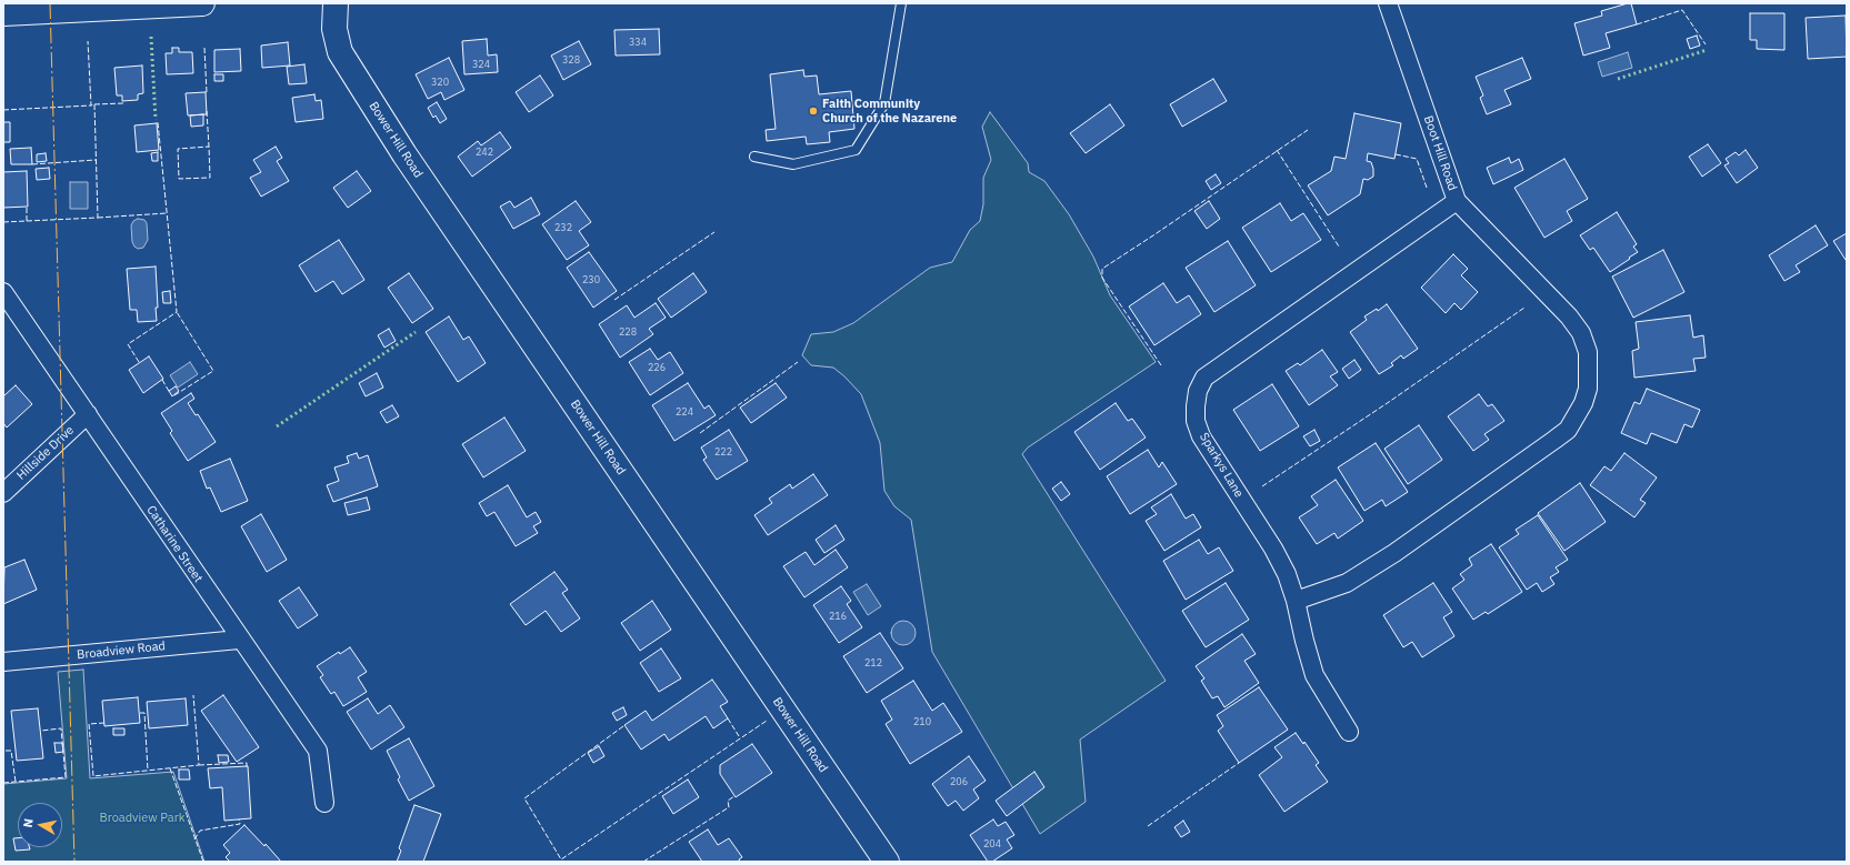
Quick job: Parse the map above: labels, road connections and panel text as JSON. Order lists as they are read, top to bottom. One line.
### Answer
{"streets":{"street":["Bower Hill Road","Boot Hill Road","Hillside Drive","Sparkys Lane","Catharine Street","Broadview Road"]},"crossings":[["Boot Hill Road","Sparkys Lane"],["Hillside Drive","Catharine Street"],["Catharine Street","Broadview Road"]],"parks":["Broadview Park"],"places":["Faith Community Church of the Nazarene"],"house_numbers":["334","328","324","320","242","232","230","228","226","224","222","216","212","210","206","204"],"north":"left"}
